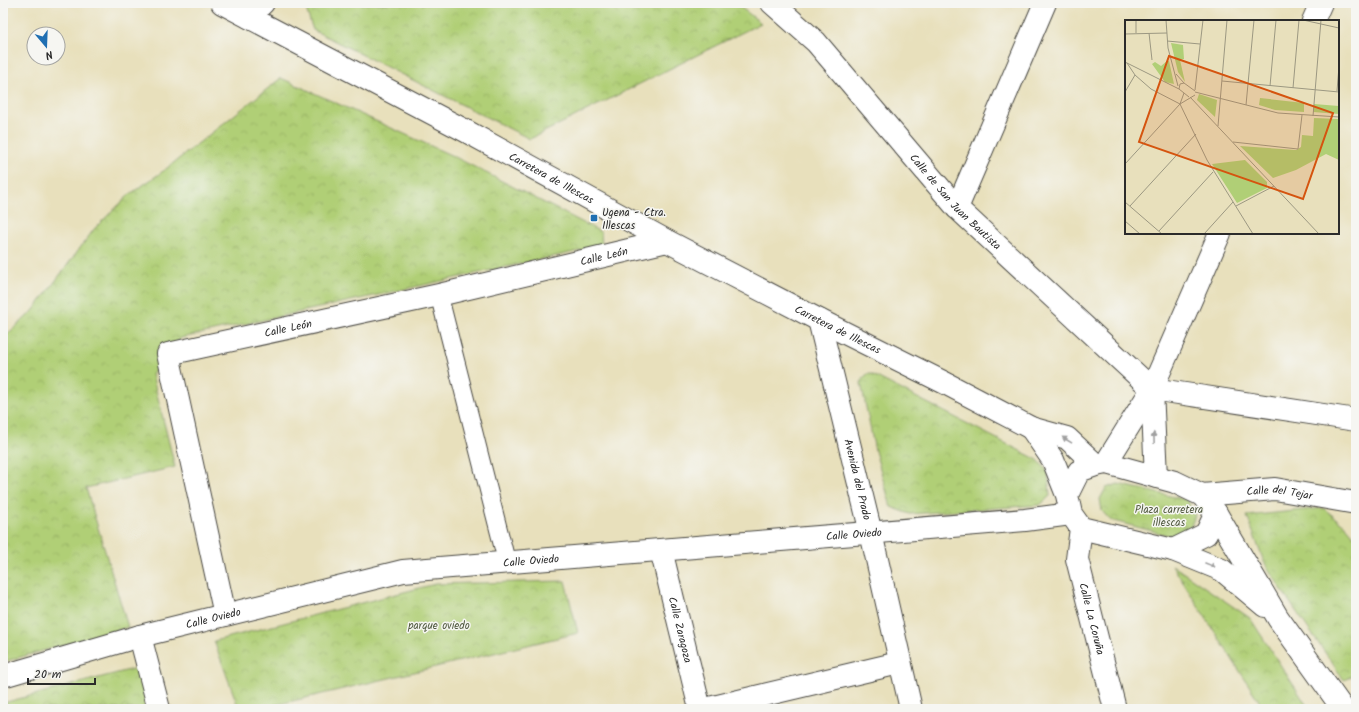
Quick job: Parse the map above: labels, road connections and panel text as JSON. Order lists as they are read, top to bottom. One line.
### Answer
{"streets":{"street":["Carretera de Illescas","Calle de San Juan Bautista","Calle León","Avenida del Prado","Calle del Tejar","Calle Oviedo","Calle La Coruña","Calle Zaragoza"]},"crossings":[["Carretera de Illescas","Calle León"],["Carretera de Illescas","Avenida del Prado"],["Carretera de Illescas","Calle Oviedo"],["Carretera de Illescas","Calle La Coruña"],["Calle León","Calle Oviedo"],["Avenida del Prado","Calle Oviedo"],["Calle Oviedo","Calle La Coruña"],["Calle Oviedo","Calle Zaragoza"]],"parks":["Plaza carretera illescas","parque oviedo"],"places":{"transit":["Ugena - Ctra. Illescas"]},"scale_bar":"20 m","north":"bottom"}
